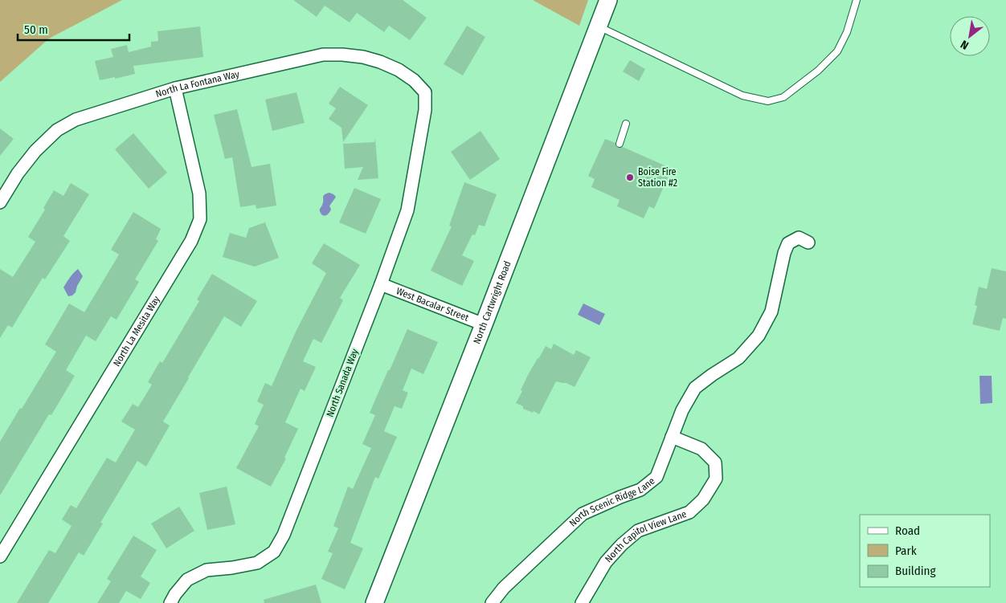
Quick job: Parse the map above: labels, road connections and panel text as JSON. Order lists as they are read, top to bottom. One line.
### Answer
{"streets":{"street":["North La Fontana Way","North Cartwright Road","West Bacalar Street","North La Mesita Way","North Sanada Way","North Scenic Ridge Lane","North Capitol View Lane"]},"crossings":[["North La Fontana Way","North La Mesita Way"],["North La Fontana Way","North Sanada Way"],["North Cartwright Road","West Bacalar Street"],["West Bacalar Street","North Sanada Way"],["North Scenic Ridge Lane","North Capitol View Lane"]],"places":["Boise Fire Station #2"],"legend":["Road","Park","Building"],"scale_bar":"50 m","north":"bottom left"}
